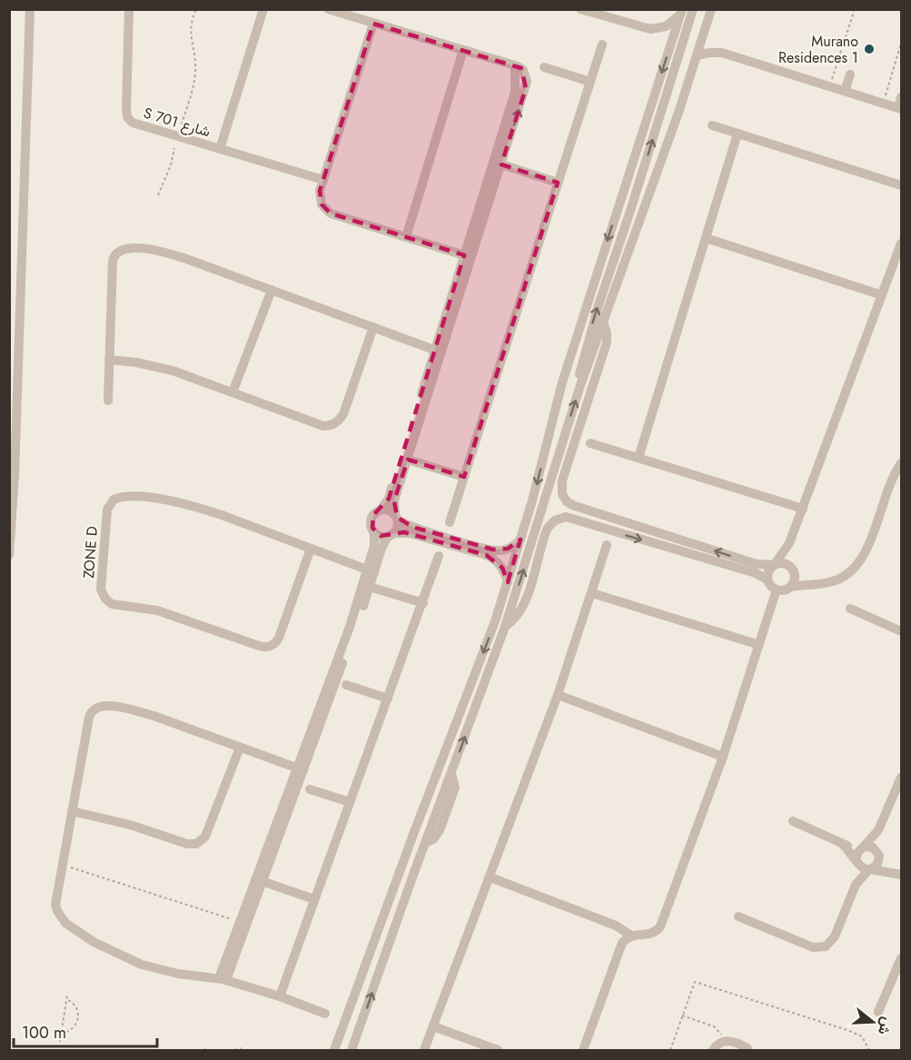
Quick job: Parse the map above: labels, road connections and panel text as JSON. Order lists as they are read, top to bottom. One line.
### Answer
{"streets":{"street":["S 701 شارع","ZONE D"]},"places":["Murano Residences 1"],"scale_bar":"100 m","north":"right"}
